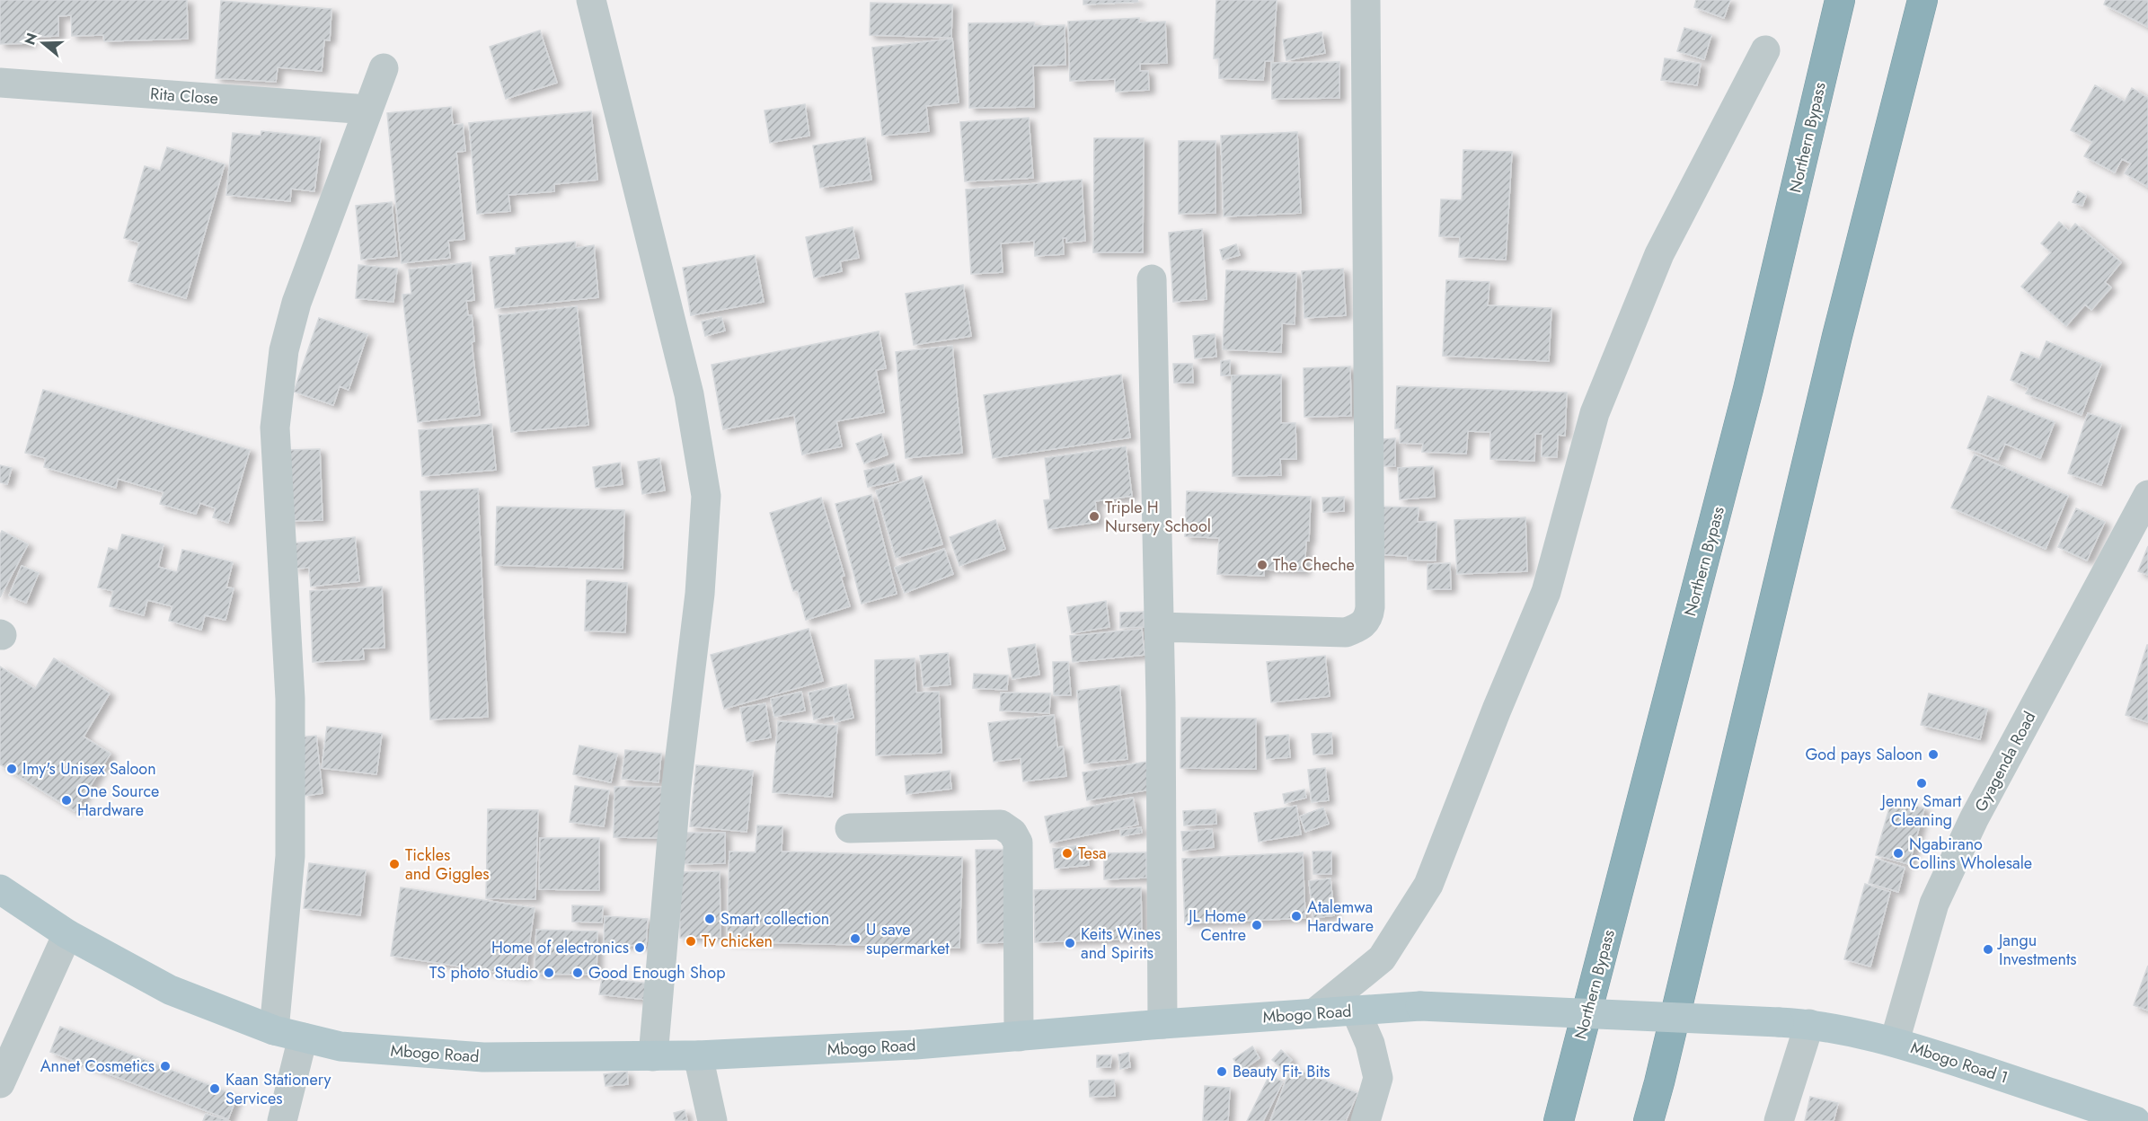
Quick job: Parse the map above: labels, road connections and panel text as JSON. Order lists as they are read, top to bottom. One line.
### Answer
{"streets":{"highway":["Northern Bypass"],"main road":["Mbogo Road","Mbogo Road 1"],"street":["Rita Close","Gyagenda Road"]},"crossings":[["Gyagenda Road","Mbogo Road 1"],["Mbogo Road","Mbogo Road 1"]],"places":["Triple H Nursery School","The Cheche","God pays Saloon","Imy's Unisex Saloon","Jenny Smart Cleaning","One Source Hardware","Tesa","Ngabirano Collins Wholesale","Tickles and Giggles","Atalemwa Hardware","Smart collection","JL Home Centre","U save supermarket","Tv chicken","Keits Wines and Spirits","Home of electronics","Jangu Investments","TS photo Studio","Good Enough Shop","Annet Cosmetics","Beauty Fit- Bits","Kaan Stationery Services"],"north":"left"}
